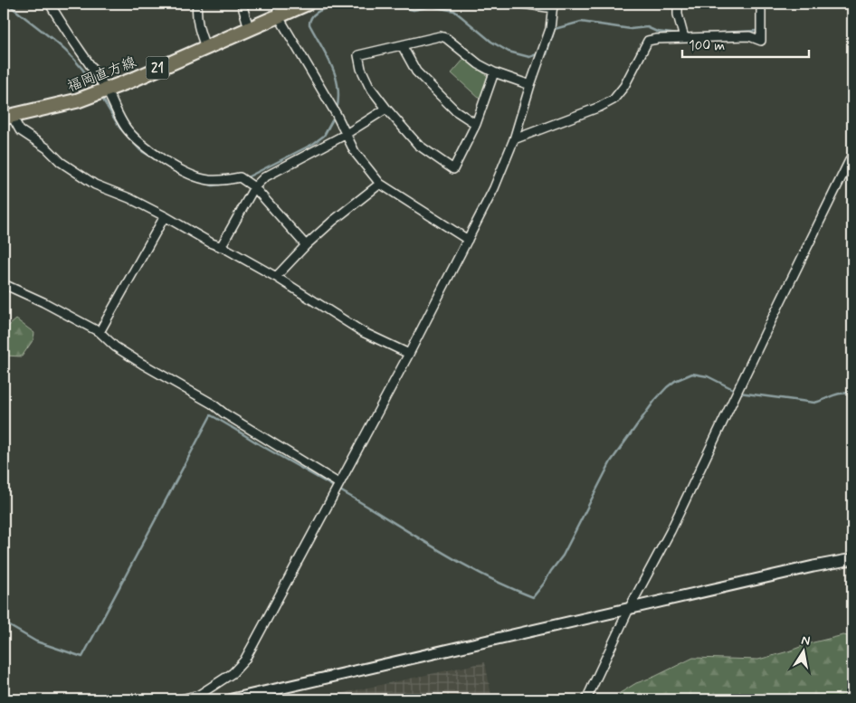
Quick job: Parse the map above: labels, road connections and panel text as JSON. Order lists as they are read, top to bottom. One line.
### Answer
{"streets":{"main road":["21","福岡直方線"]},"scale_bar":"100 m","north":"top"}
